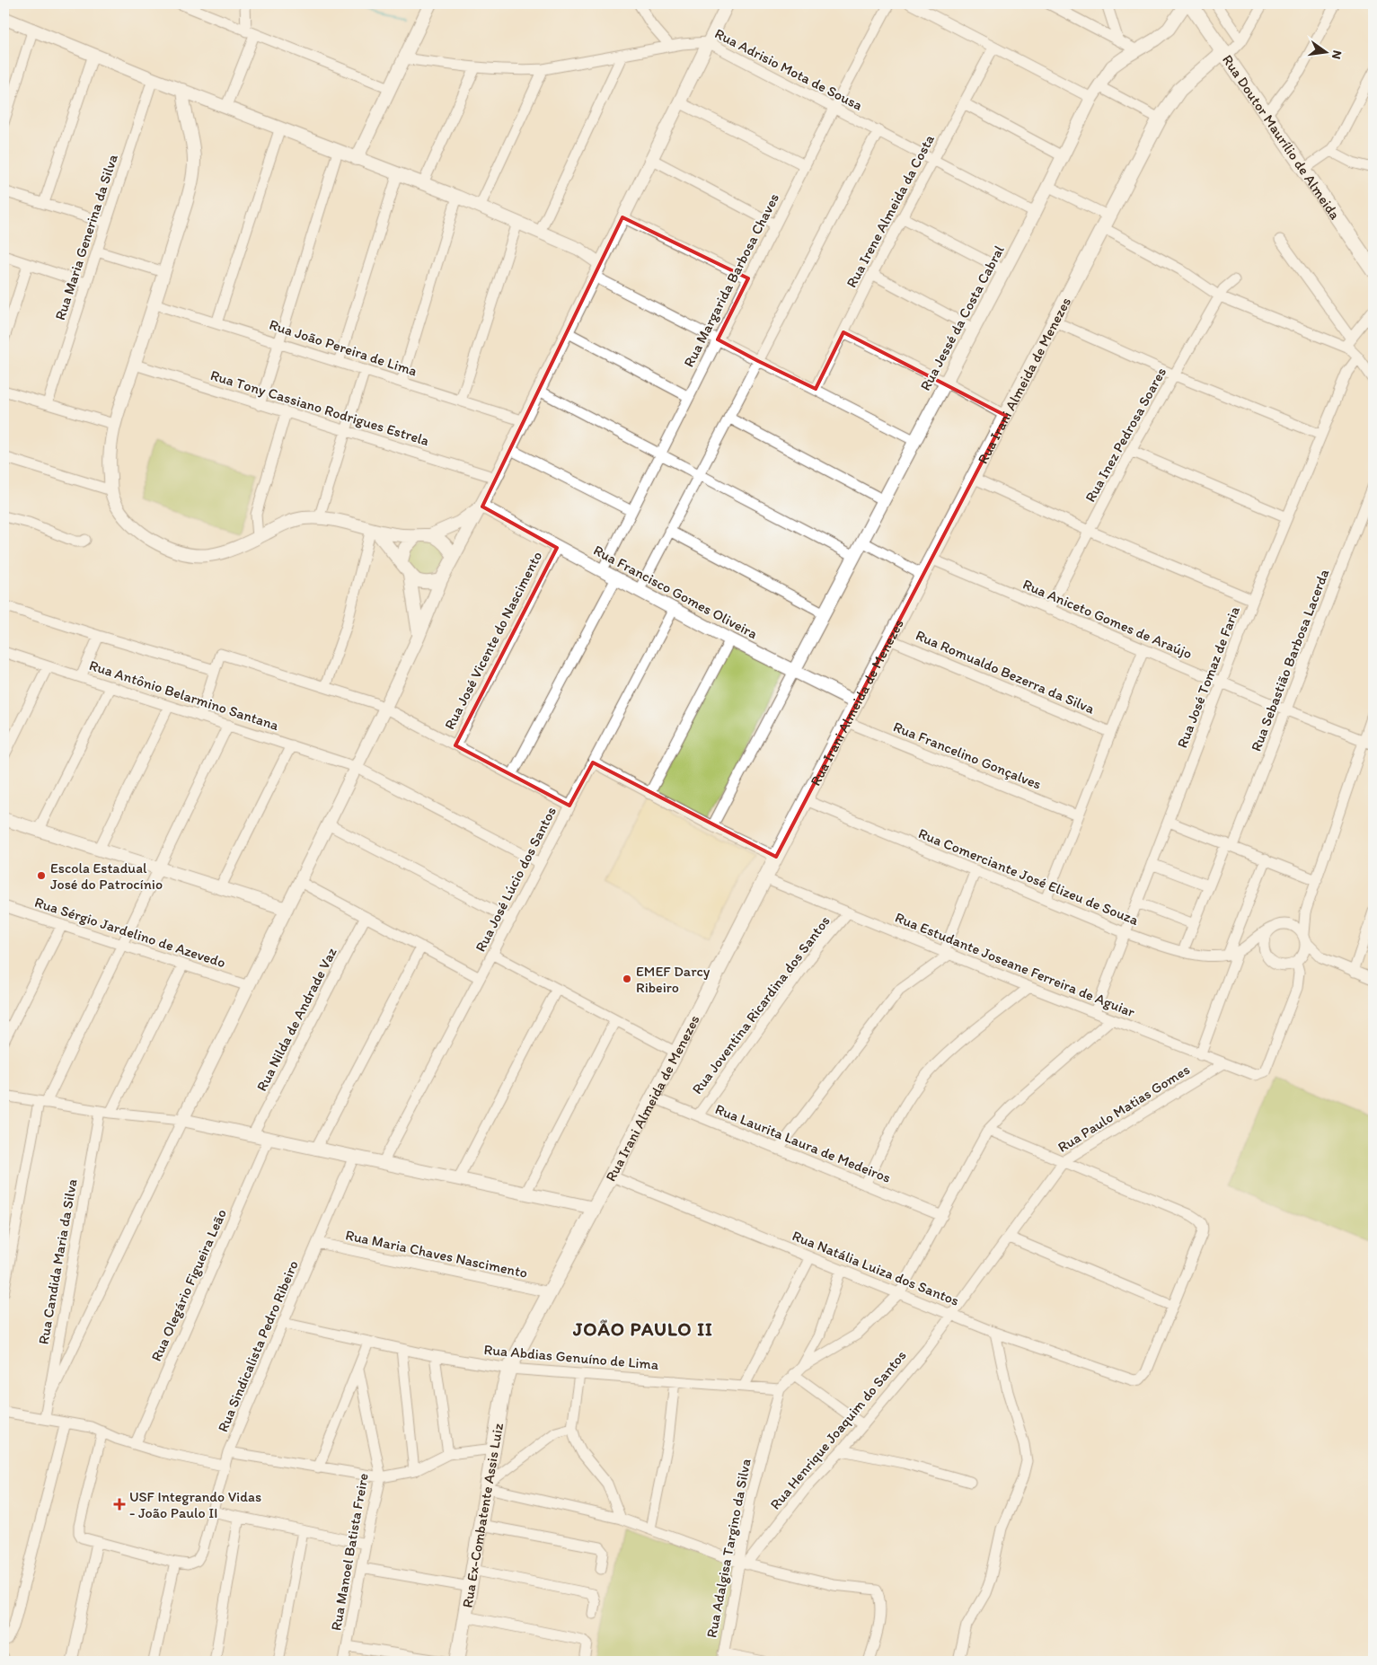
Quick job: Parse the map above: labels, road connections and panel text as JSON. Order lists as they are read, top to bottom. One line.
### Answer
{"streets":{"main road":["Rua Doutor Maurílio de Almeida","Rua Irani Almeida de Menezes","Rua Ex-Combatente Assis Luiz"],"street":["Rua Adrisio Mota de Sousa","Rua Irene Almeida da Costa","Rua Maria Generina da Silva","Rua Margarida Barbosa Chaves","Rua Jessé da Costa Cabral","Rua João Pereira de Lima","Rua Tony Cassiano Rodrigues Estrela","Rua Inez Pedrosa Soares","Rua Francisco Gomes Oliveira","Rua Aniceto Gomes de Araújo","Rua José Vicente do Nascimento","Rua Sebastião Barbosa Lacerda","Rua Romualdo Bezerra da Silva","Rua José Tomaz de Faria","Rua Antônio Belarmino Santana","Rua Francelino Gonçalves","Rua Comerciante José Elizeu de Souza","Rua José Lúcio dos Santos","Rua Sérgio Jardelino de Azevedo","Rua Estudante Joseane Ferreira de Aguiar","Rua Joventina Ricardina dos Santos","Rua Nilda de Andrade Vaz","Rua Paulo Matias Gomes","Rua Laurita Laura de Medeiros","Rua Maria Chaves Nascimento","Rua Candida Maria da Silva","Rua Natália Luiza dos Santos","Rua Olegário Figueira Leão","Rua Sindicalista Pedro Ribeiro","Rua Abdias Genuíno de Lima","Rua Henrique Joaquim do Santos","Rua Adalgisa Targino da Silva","Rua Manoel Batista Freire"]},"crossings":[["Rua Adrisio Mota de Sousa","Rua Irene Almeida da Costa"],["Rua Adrisio Mota de Sousa","Rua Margarida Barbosa Chaves"],["Rua Adrisio Mota de Sousa","Rua Jessé da Costa Cabral"],["Rua Doutor Maurílio de Almeida","Rua Irani Almeida de Menezes"],["Rua Margarida Barbosa Chaves","Rua Francisco Gomes Oliveira"],["Rua Jessé da Costa Cabral","Rua Francisco Gomes Oliveira"],["Rua Irani Almeida de Menezes","Rua Francisco Gomes Oliveira"],["Rua Irani Almeida de Menezes","Rua Aniceto Gomes de Araújo"],["Rua Irani Almeida de Menezes","Rua Romualdo Bezerra da Silva"],["Rua Irani Almeida de Menezes","Rua Francelino Gonçalves"],["Rua Irani Almeida de Menezes","Rua Comerciante José Elizeu de Souza"],["Rua Irani Almeida de Menezes","Rua Estudante Joseane Ferreira de Aguiar"],["Rua Irani Almeida de Menezes","Rua Laurita Laura de Medeiros"],["Rua Irani Almeida de Menezes","Rua Maria Chaves Nascimento"],["Rua Irani Almeida de Menezes","Rua Natália Luiza dos Santos"],["Rua Irani Almeida de Menezes","Rua Abdias Genuíno de Lima"],["Rua Irani Almeida de Menezes","Rua Ex-Combatente Assis Luiz"],["Rua Inez Pedrosa Soares","Rua Aniceto Gomes de Araújo"],["Rua Francisco Gomes Oliveira","Rua José Vicente do Nascimento"],["Rua Francisco Gomes Oliveira","Rua José Lúcio dos Santos"],["Rua Aniceto Gomes de Araújo","Rua Sebastião Barbosa Lacerda"],["Rua Aniceto Gomes de Araújo","Rua José Tomaz de Faria"],["Rua Sebastião Barbosa Lacerda","Rua Comerciante José Elizeu de Souza"],["Rua José Tomaz de Faria","Rua Comerciante José Elizeu de Souza"],["Rua José Tomaz de Faria","Rua Estudante Joseane Ferreira de Aguiar"],["Rua Antônio Belarmino Santana","Rua José Lúcio dos Santos"],["Rua Comerciante José Elizeu de Souza","Rua Estudante Joseane Ferreira de Aguiar"],["Rua Estudante Joseane Ferreira de Aguiar","Rua Joventina Ricardina dos Santos"],["Rua Estudante Joseane Ferreira de Aguiar","Rua Paulo Matias Gomes"],["Rua Joventina Ricardina dos Santos","Rua Laurita Laura de Medeiros"],["Rua Paulo Matias Gomes","Rua Natália Luiza dos Santos"],["Rua Paulo Matias Gomes","Rua Henrique Joaquim do Santos"],["Rua Maria Chaves Nascimento","Rua Sindicalista Pedro Ribeiro"],["Rua Natália Luiza dos Santos","Rua Henrique Joaquim do Santos"],["Rua Sindicalista Pedro Ribeiro","Rua Abdias Genuíno de Lima"],["Rua Abdias Genuíno de Lima","Rua Ex-Combatente Assis Luiz"],["Rua Abdias Genuíno de Lima","Rua Adalgisa Targino da Silva"],["Rua Henrique Joaquim do Santos","Rua Adalgisa Targino da Silva"]],"districts":["JOÃO PAULO II"],"places":{"other":["Escola Estadual José do Patrocínio","EMEF Darcy Ribeiro"],"health":["USF Integrando Vidas - João Paulo II"]},"north":"right"}
